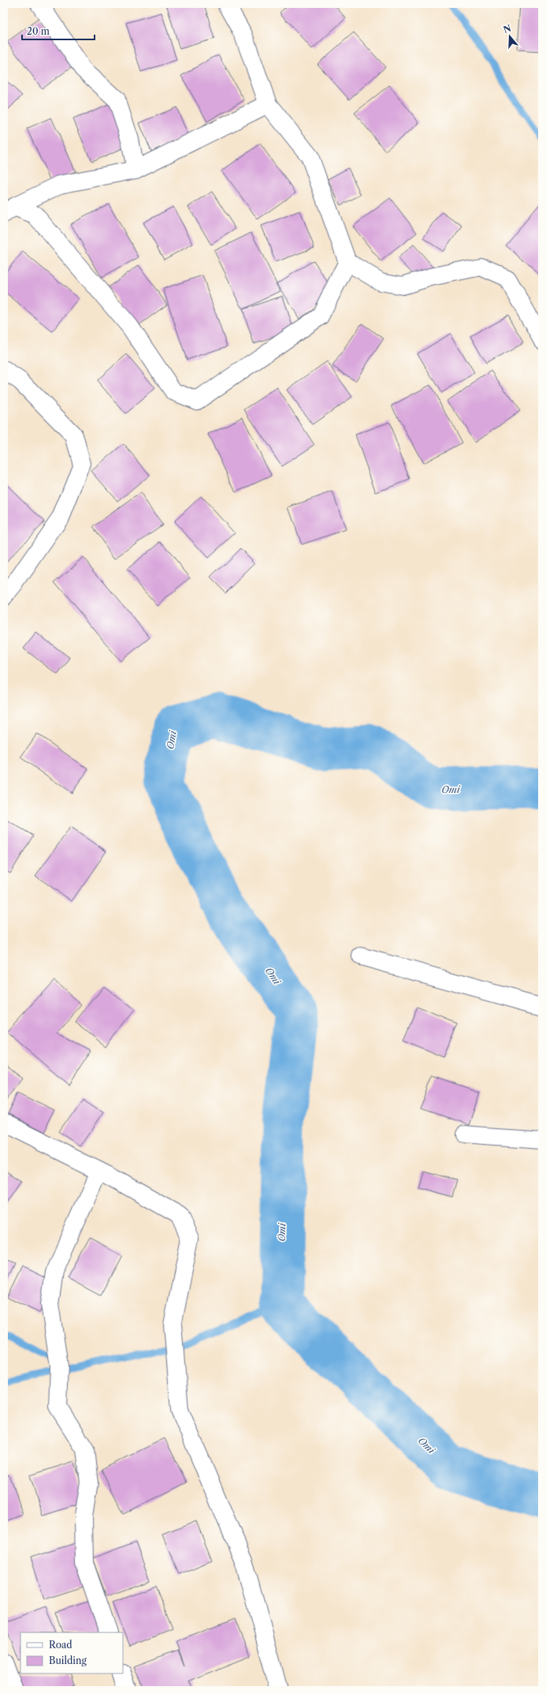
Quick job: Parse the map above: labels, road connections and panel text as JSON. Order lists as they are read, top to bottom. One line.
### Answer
{"water":["Omi"],"legend":["Road","Building"],"scale_bar":"20 m","north":"top"}
